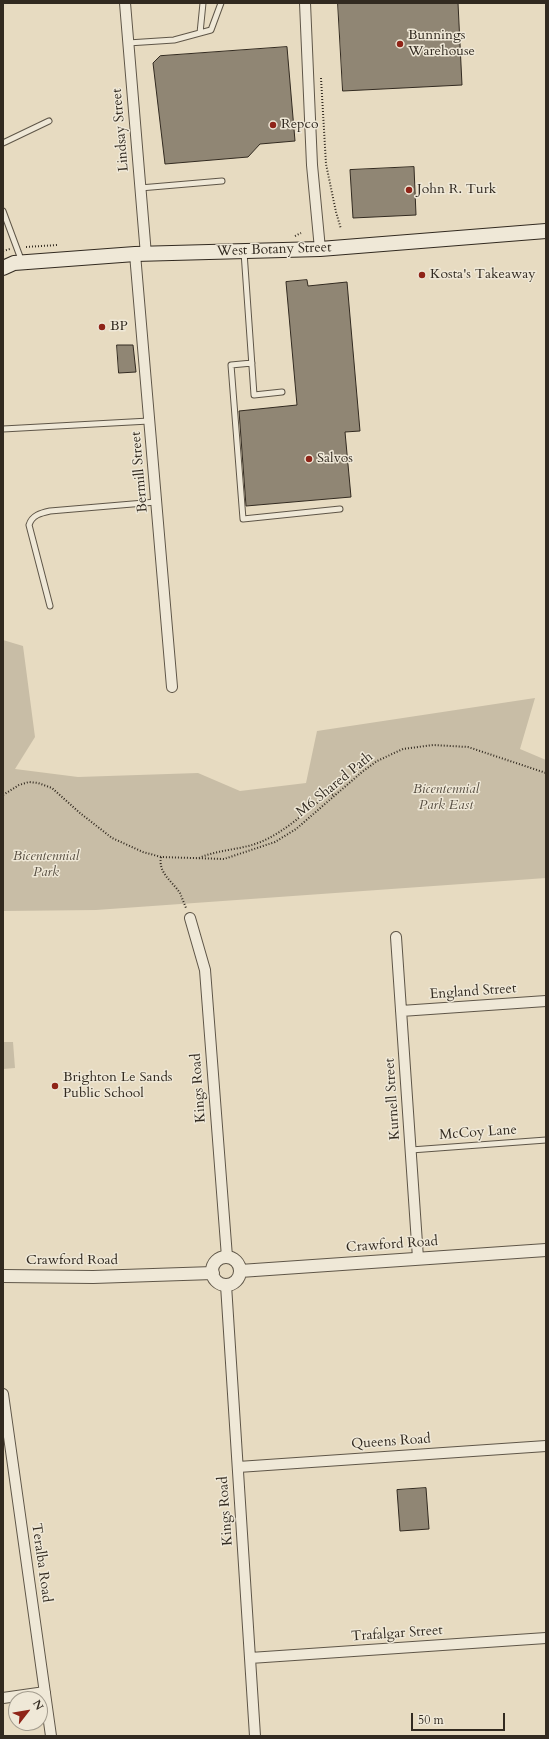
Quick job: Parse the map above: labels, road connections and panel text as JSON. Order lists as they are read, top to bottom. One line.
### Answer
{"streets":{"main road":["West Botany Street"],"street":["Lindsay Street","Bermill Street","England Street","Kings Road","Kurnell Street","Crawford Road","Queens Road","Teralba Road","Trafalgar Street"],"lane":["McCoy Lane"],"path":["M6 Shared Path"]},"crossings":[["Lindsay Street","West Botany Street"],["Lindsay Street","Bermill Street"],["West Botany Street","Bermill Street"],["England Street","Kurnell Street"],["Kings Road","Crawford Road"],["Kings Road","Queens Road"],["Kings Road","Trafalgar Street"],["Kurnell Street","McCoy Lane"],["Kurnell Street","Crawford Road"]],"parks":["Bicentennial Park East","Bicentennial Park"],"places":["Bunnings Warehouse","Repco","John R. Turk","Kosta's Takeaway","BP","Salvos","Brighton Le Sands Public School"],"scale_bar":"50 m","north":"top right"}
